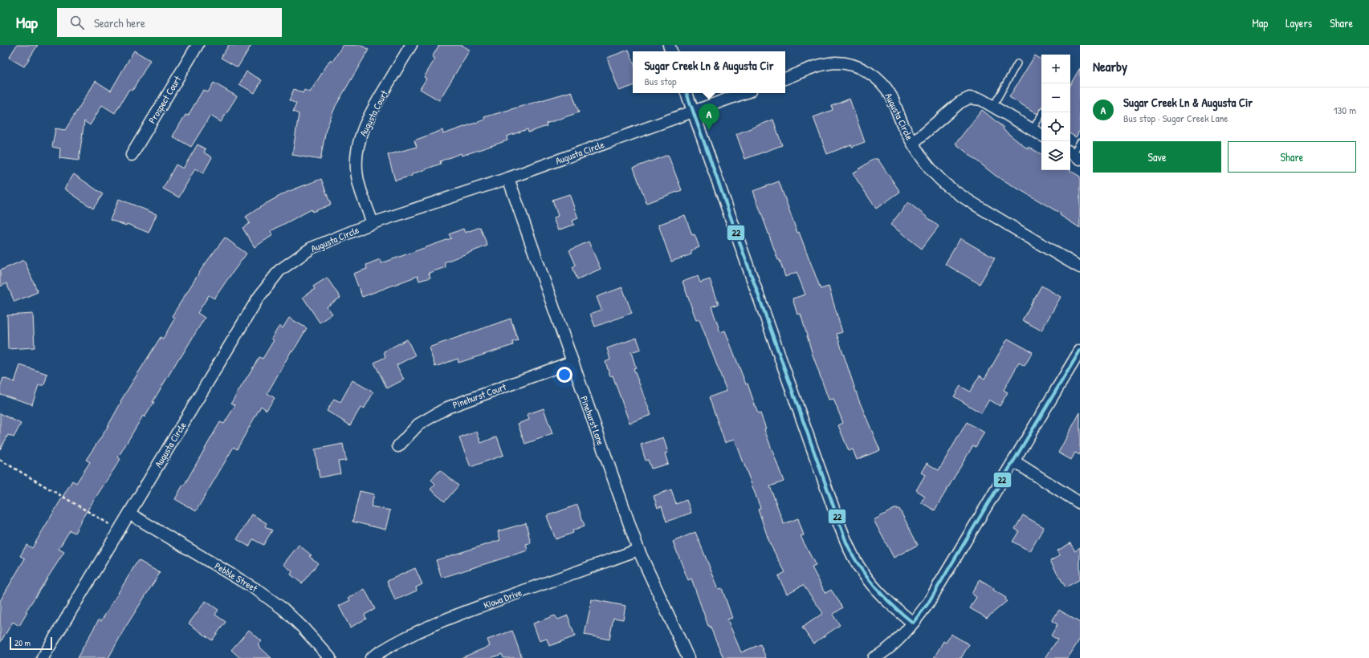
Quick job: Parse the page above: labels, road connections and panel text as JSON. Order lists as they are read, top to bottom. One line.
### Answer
{"streets":{"street":["Prospect Court","Augusta Court","Augusta Circle","Pinehurst Court","Pinehurst Lane","Pebble Street","Kiowa Drive"]},"crossings":[["Augusta Court","Augusta Circle"],["Augusta Circle","Pinehurst Lane"],["Augusta Circle","Pebble Street"],["Pinehurst Court","Pinehurst Lane"],["Pinehurst Lane","Kiowa Drive"]],"lines":["transit line 22"],"scale_bar":"20 m","page":{"header":"Map","search":"Search here","nav":["Map","Layers","Share"],"heading":"Nearby","popup":["Sugar Creek Ln & Augusta Cir","Bus stop"],"map_buttons":["+","−"],"list":[{"mark":"A","name":"Sugar Creek Ln & Augusta Cir","note":"Bus stop · Sugar Creek Lane","value":"130 m"}],"pins":"A","buttons":["Save","Share"],"scale":"20 m"}}
